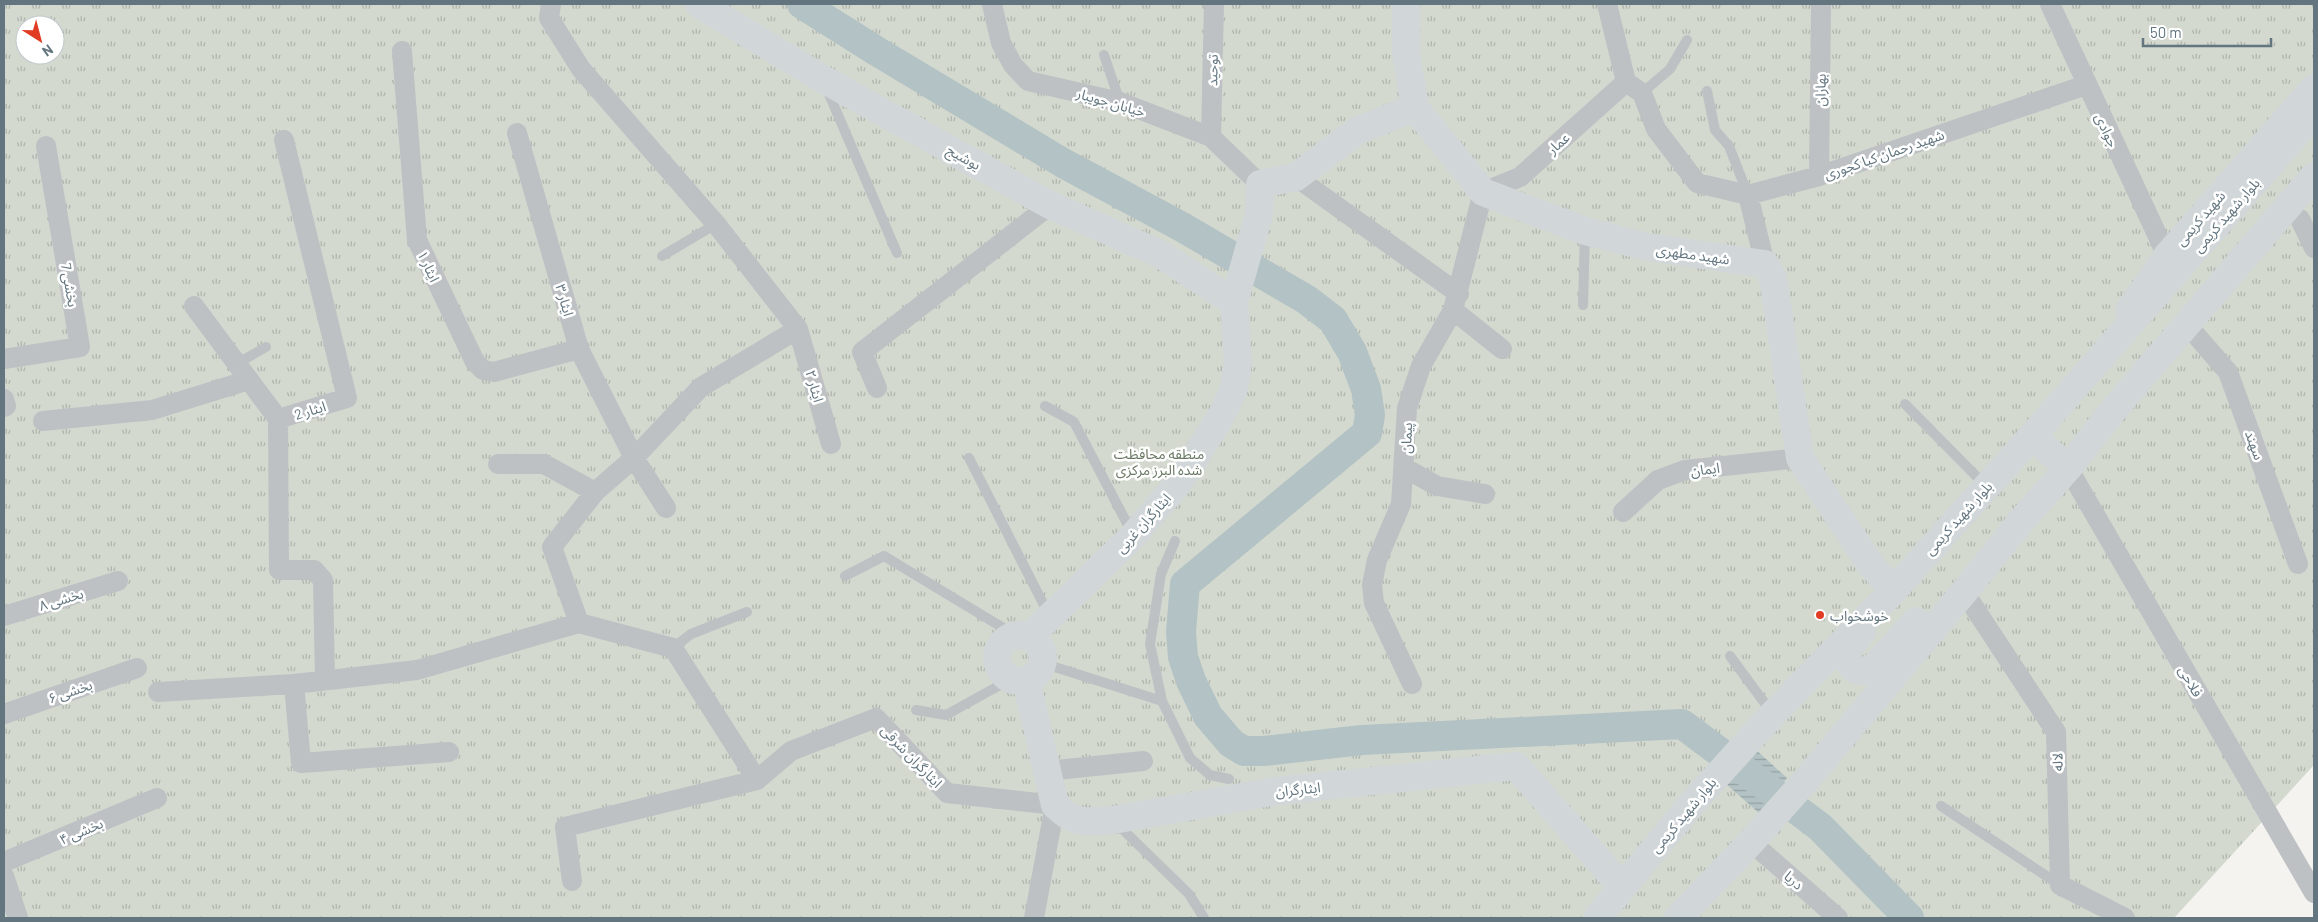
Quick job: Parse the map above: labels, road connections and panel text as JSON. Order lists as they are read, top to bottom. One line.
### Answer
{"streets":{"street":["توحید","بهاران","خیابان جویبار","جوادی","عمار","شهید رحمان کیا کجوری","یوشیج","بلوار شهید کریمی","شهید کریمی","شهید مطهری","ایثار ۱","بخشی 7","ایثار ۳","ایثار ۲","ایثار 2","پیمان","سهند","ایمان","ایثارگران غربی","بخشی ۸","فلاحی","بخشی ۶","ایثارگران شرقی","لاله","ایثارگران","بخشی ۴","دریا"]},"crossings":[["توحید","خیابان جویبار"],["بهاران","شهید رحمان کیا کجوری"],["جوادی","شهید رحمان کیا کجوری"],["جوادی","شهید کریمی"],["عمار","شهید مطهری"],["عمار","پیمان"],["یوشیج","ایثارگران غربی"],["بلوار شهید کریمی","شهید کریمی"],["بلوار شهید کریمی","ایثارگران"],["شهید مطهری","پیمان"],["ایثار ۱","ایثار ۳"],["ایثارگران شرقی","ایثارگران"]],"parks":["منطقه محافظت شده البرز مرکزی"],"places":["خوشخواب"],"scale_bar":"50 m","north":"bottom right"}
